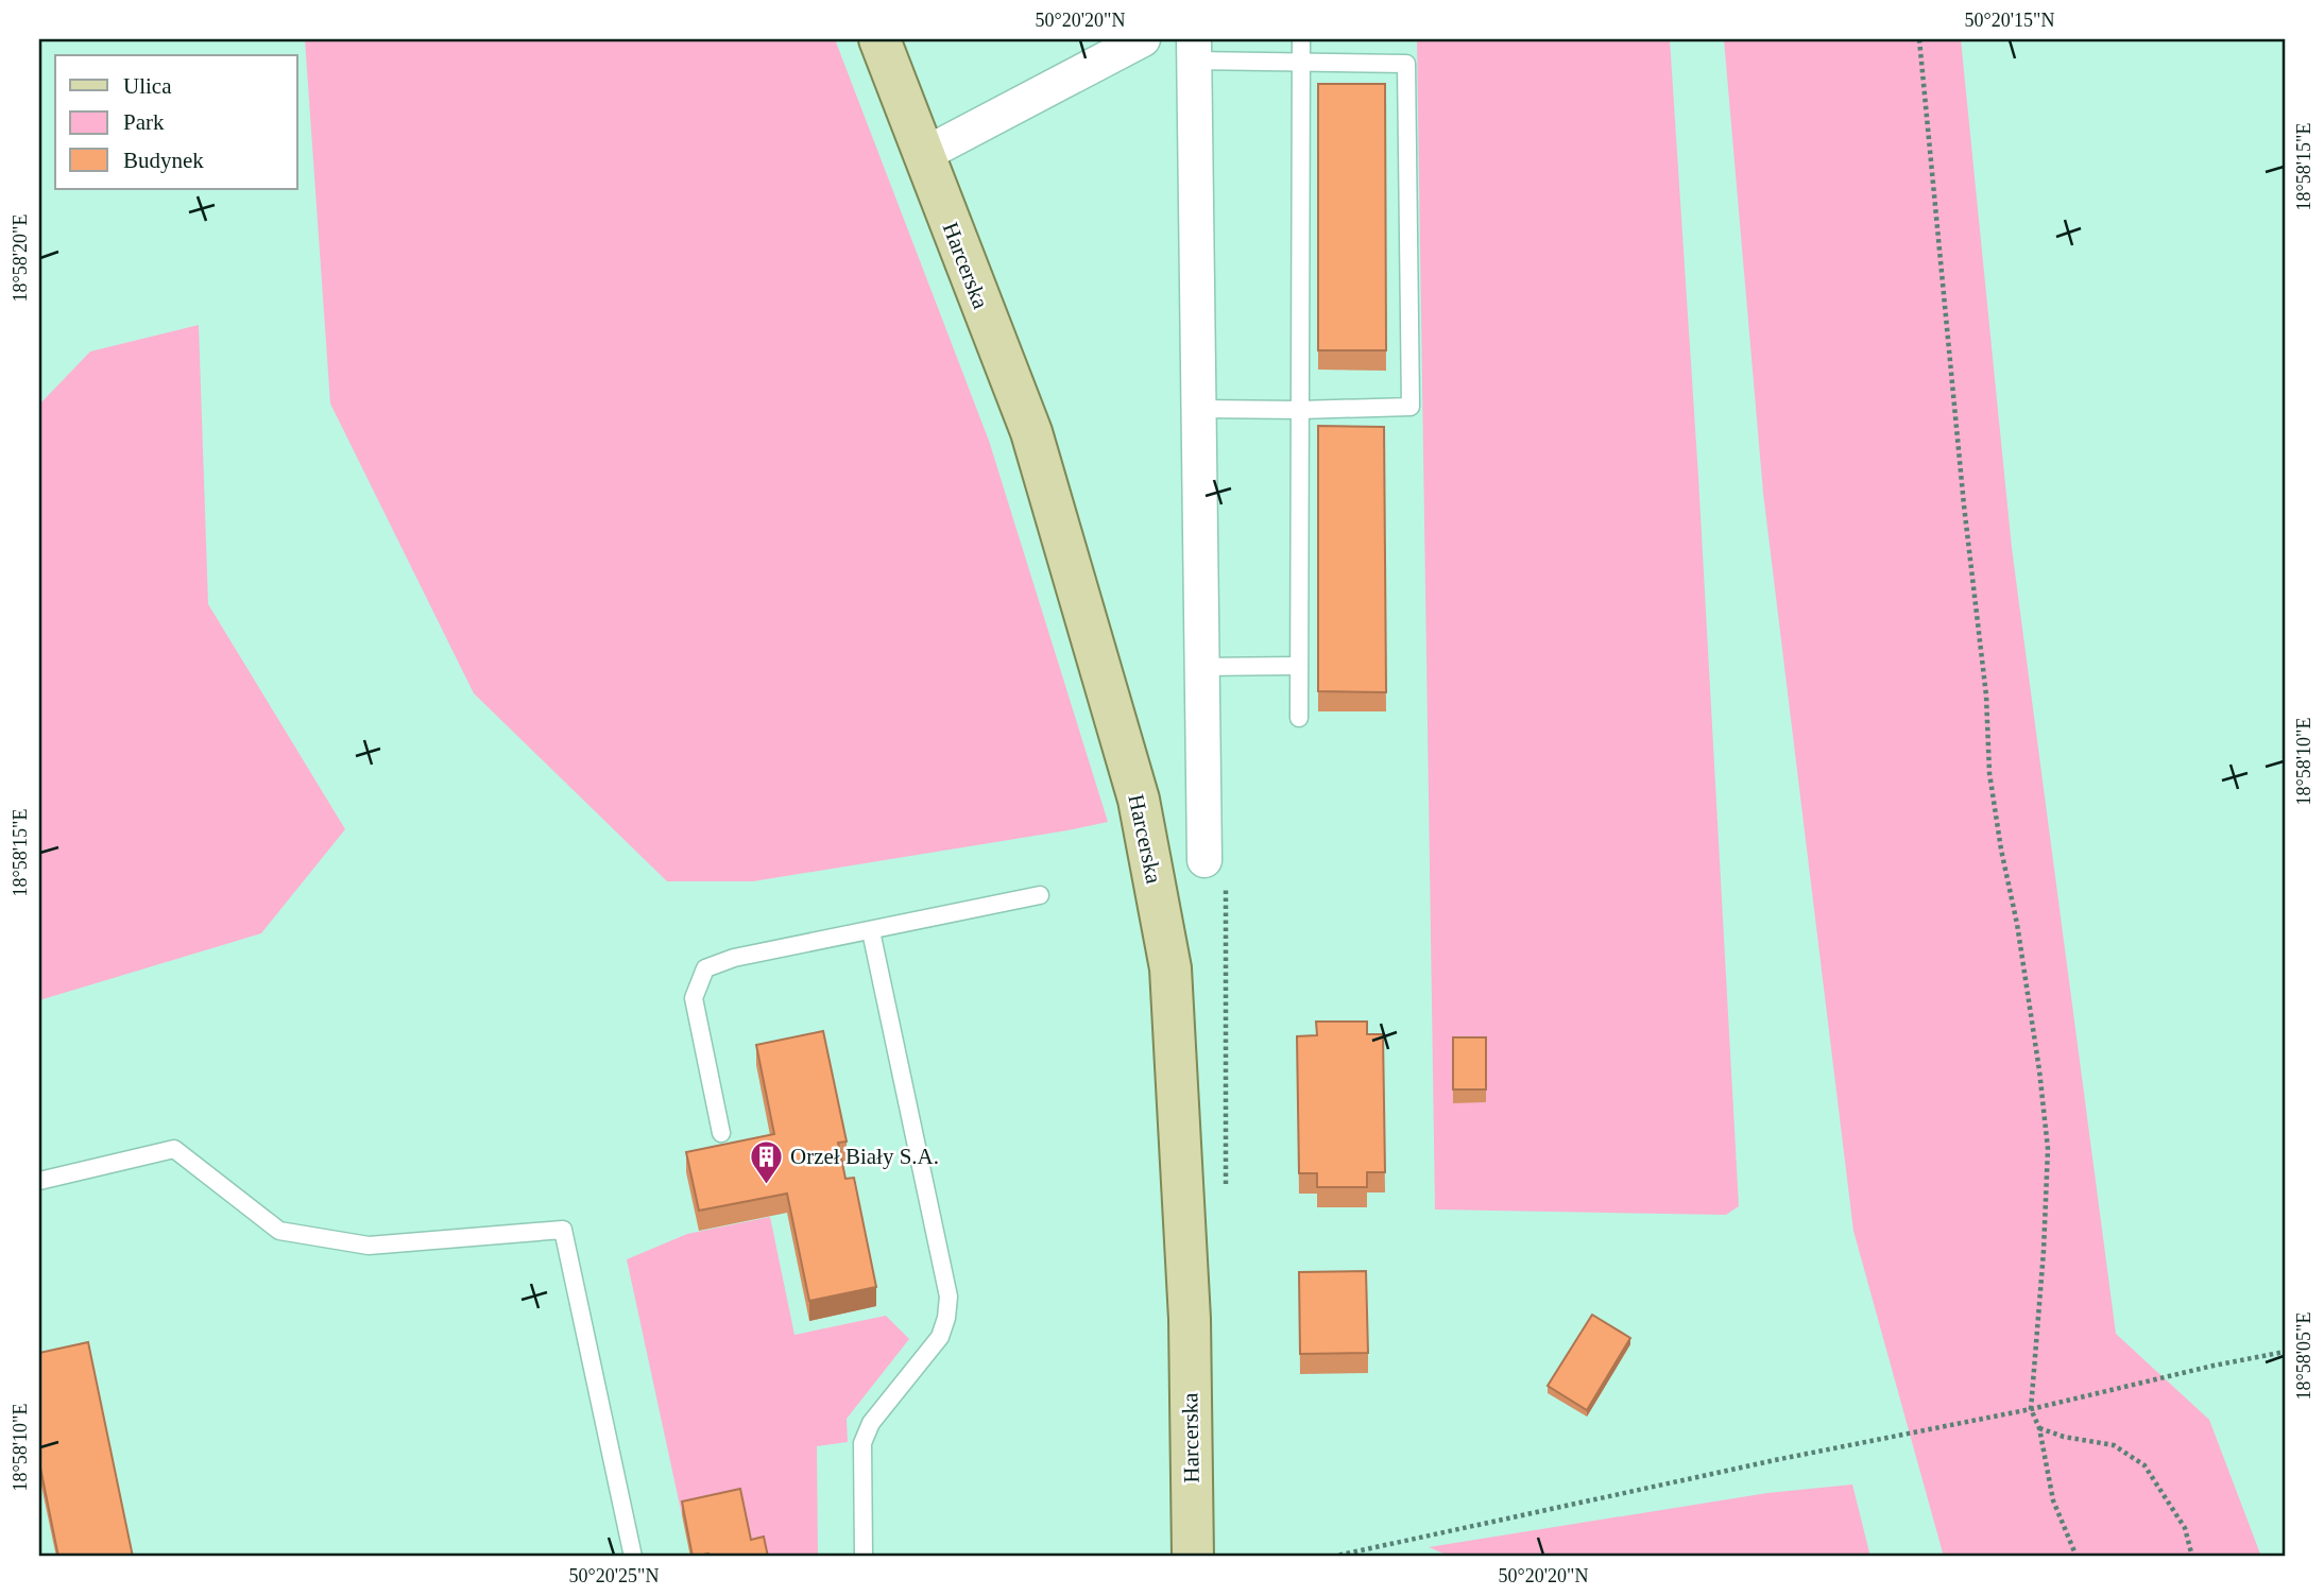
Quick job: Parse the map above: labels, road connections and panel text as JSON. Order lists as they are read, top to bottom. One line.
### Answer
{"streets":{"main road":["Harcerska"]},"places":{"building":["Orzeł Biały S.A."]},"legend":["Ulica","Park","Budynek"],"coordinates":["50°20'20\"N","50°20'15\"N","18°58'15\"E","18°58'20\"E","18°58'10\"E","18°58'05\"E","50°20'25\"N"]}
